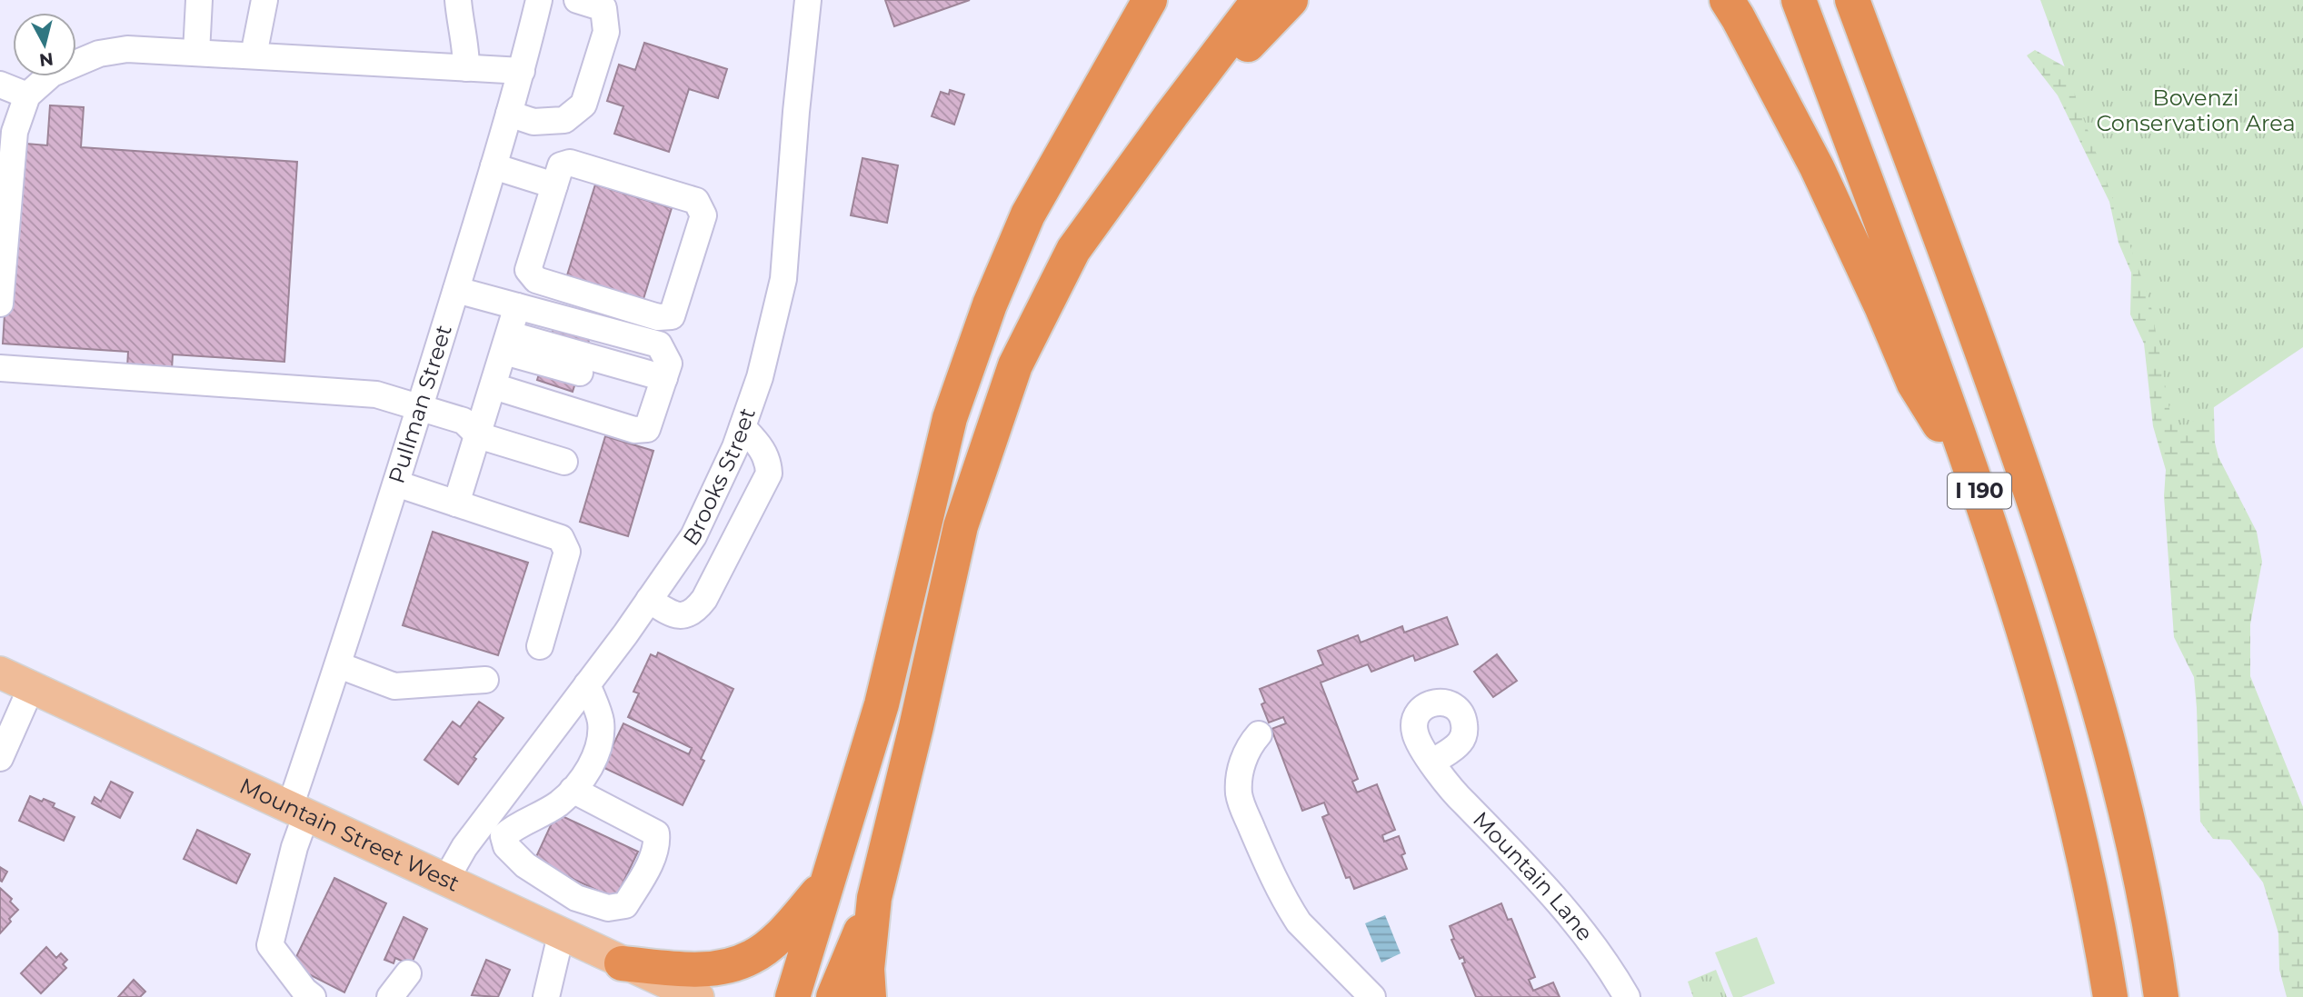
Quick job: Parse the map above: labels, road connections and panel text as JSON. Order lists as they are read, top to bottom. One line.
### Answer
{"streets":{"highway":["I 190"],"main road":["Mountain Street West"],"street":["Pullman Street","Brooks Street","Mountain Lane"]},"crossings":[["Pullman Street","Mountain Street West"],["Brooks Street","Mountain Street West"]],"parks":["Bovenzi Conservation Area"],"north":"bottom"}
